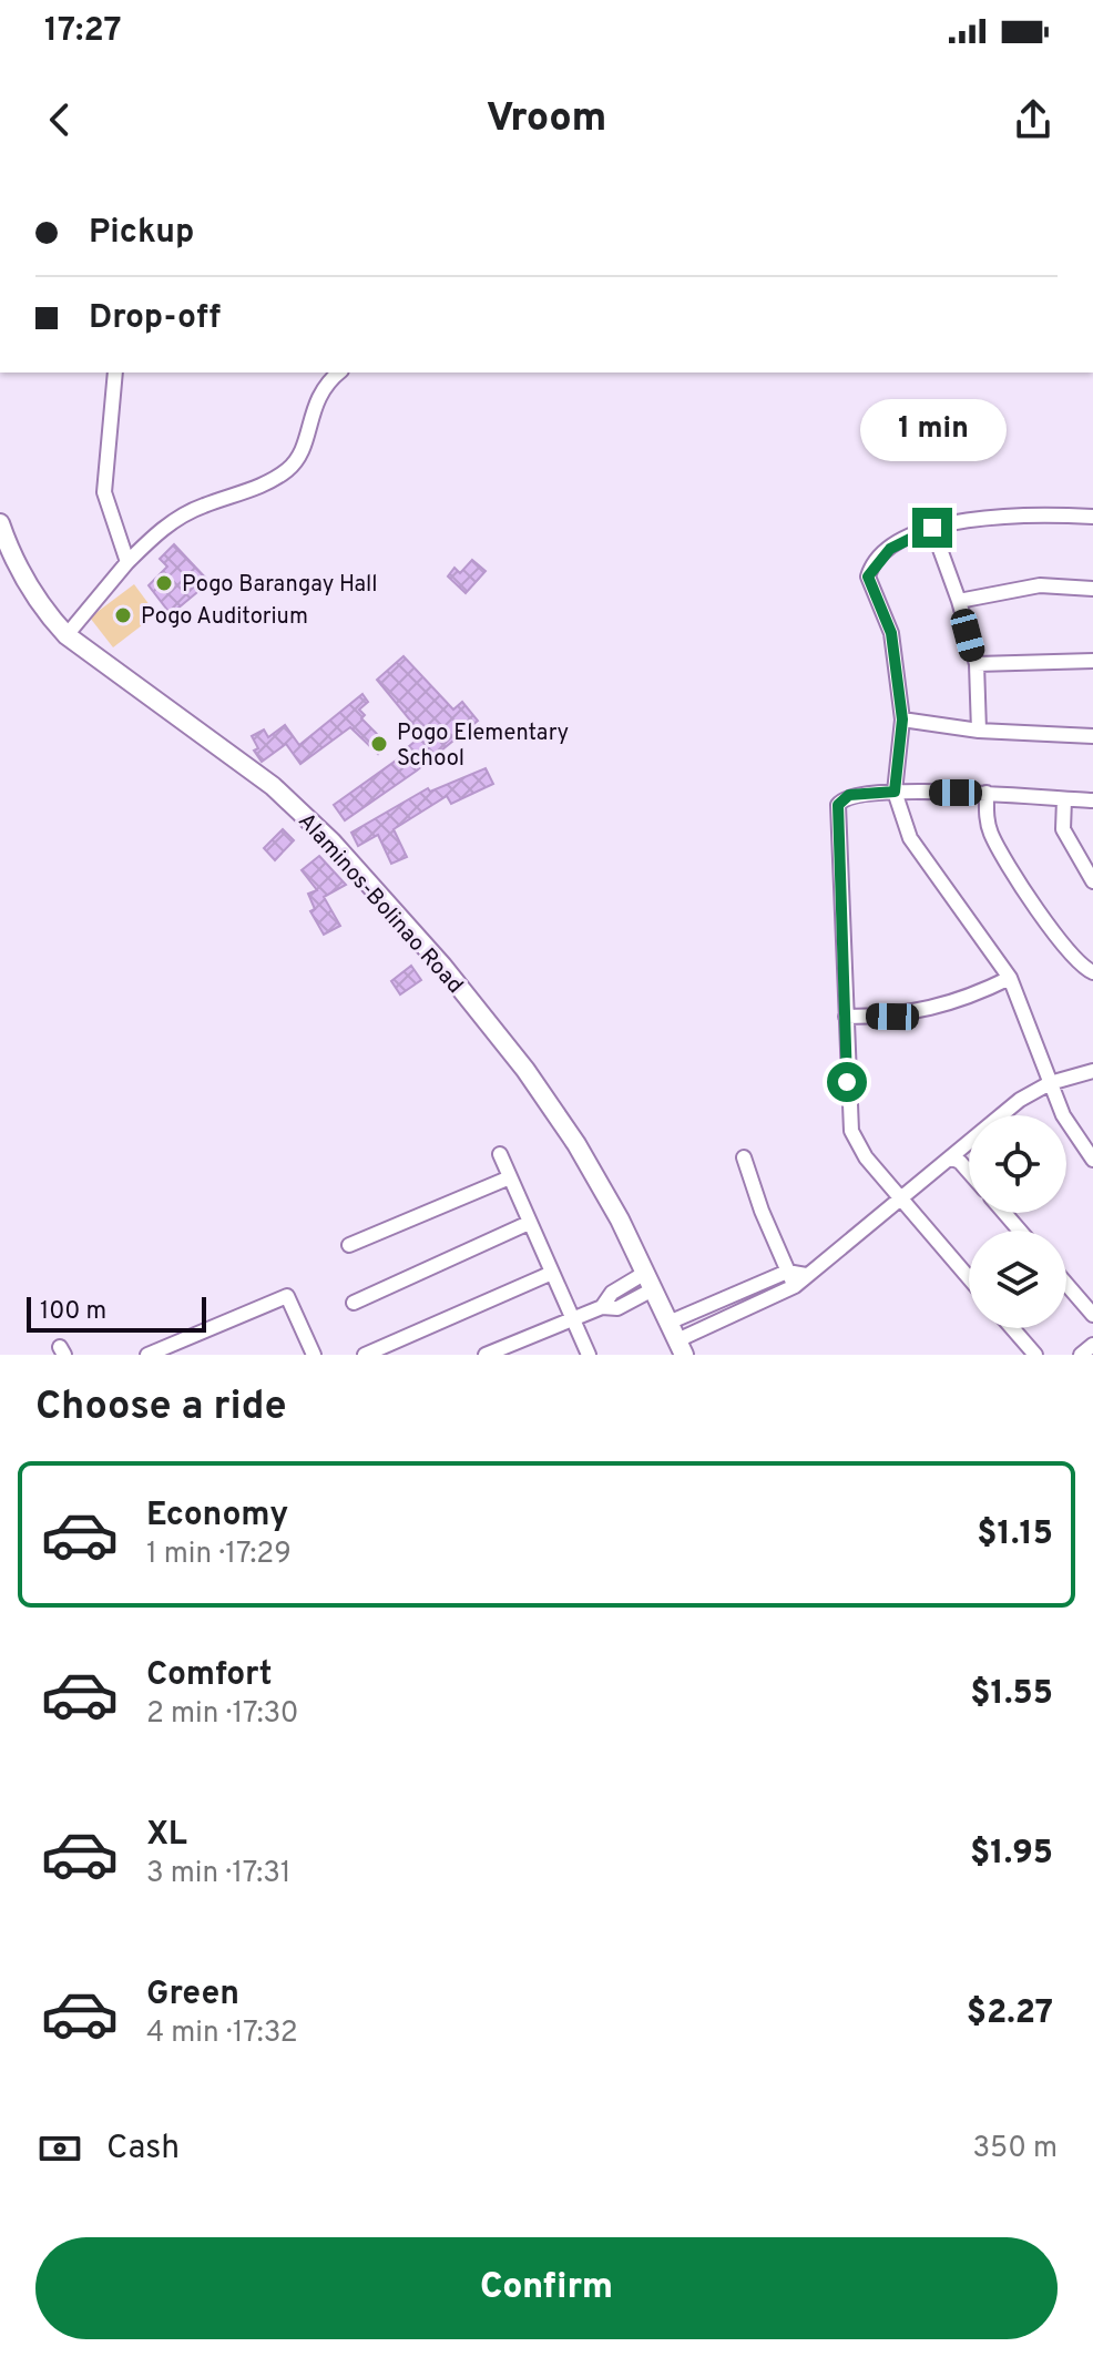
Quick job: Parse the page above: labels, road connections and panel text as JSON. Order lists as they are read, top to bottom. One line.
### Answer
{"streets":{"main road":["Alaminos-Bolinao Road"]},"places":["Pogo Barangay Hall","Pogo Auditorium","Pogo Elementary School"],"scale_bar":"100 m","page":{"status":"17:27","header":"Vroom","banner":["Pickup","Drop-off"],"bubble":"1 min","scale":"100 m","heading":"Choose a ride","list":[{"name":"Economy","note":"1 min · 17:29","value":"$1.15"},{"name":"Comfort","note":"2 min · 17:30","value":"$1.55"},{"name":"XL","note":"3 min · 17:31","value":"$1.95"},{"name":"Green","note":"4 min · 17:32","value":"$2.27"}],"pay":["Cash","350 m"],"buttons":"Confirm"}}
